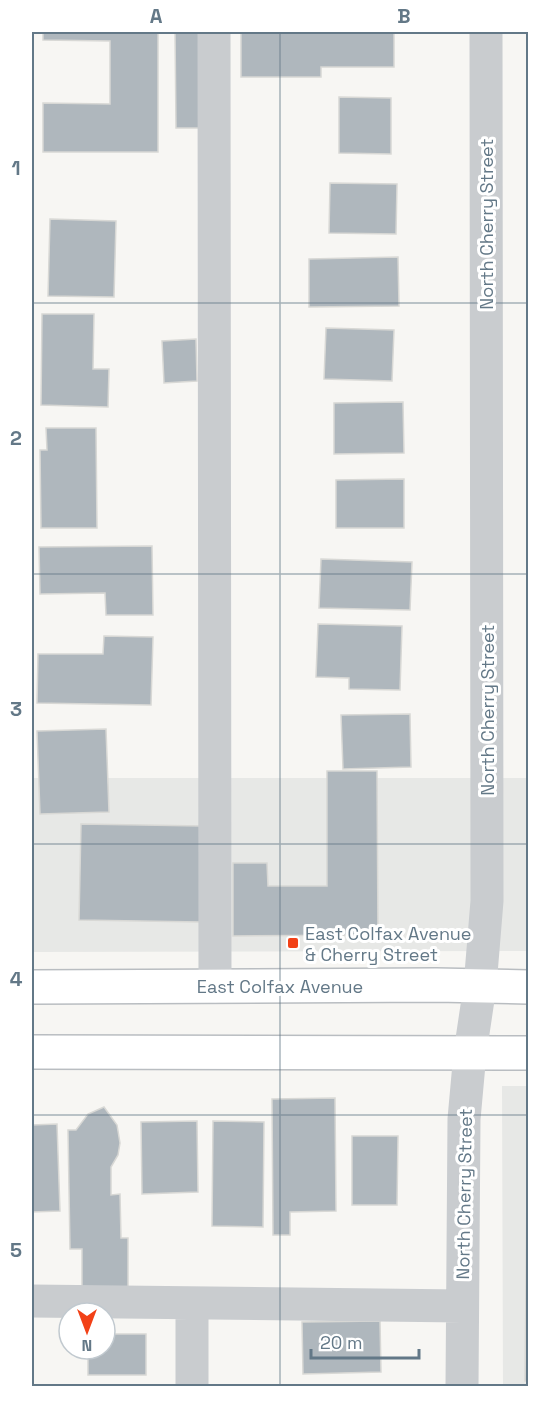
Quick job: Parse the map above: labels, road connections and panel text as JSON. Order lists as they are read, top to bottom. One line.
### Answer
{"streets":{"main road":["East Colfax Avenue"],"street":["North Cherry Street"]},"crossings":[["North Cherry Street","East Colfax Avenue"]],"places":{"transit":["East Colfax Avenue & Cherry Street"]},"scale_bar":"20 m","north":"bottom","grid":{"columns":["A","B"],"rows":["1","2","3","4","5"]}}
